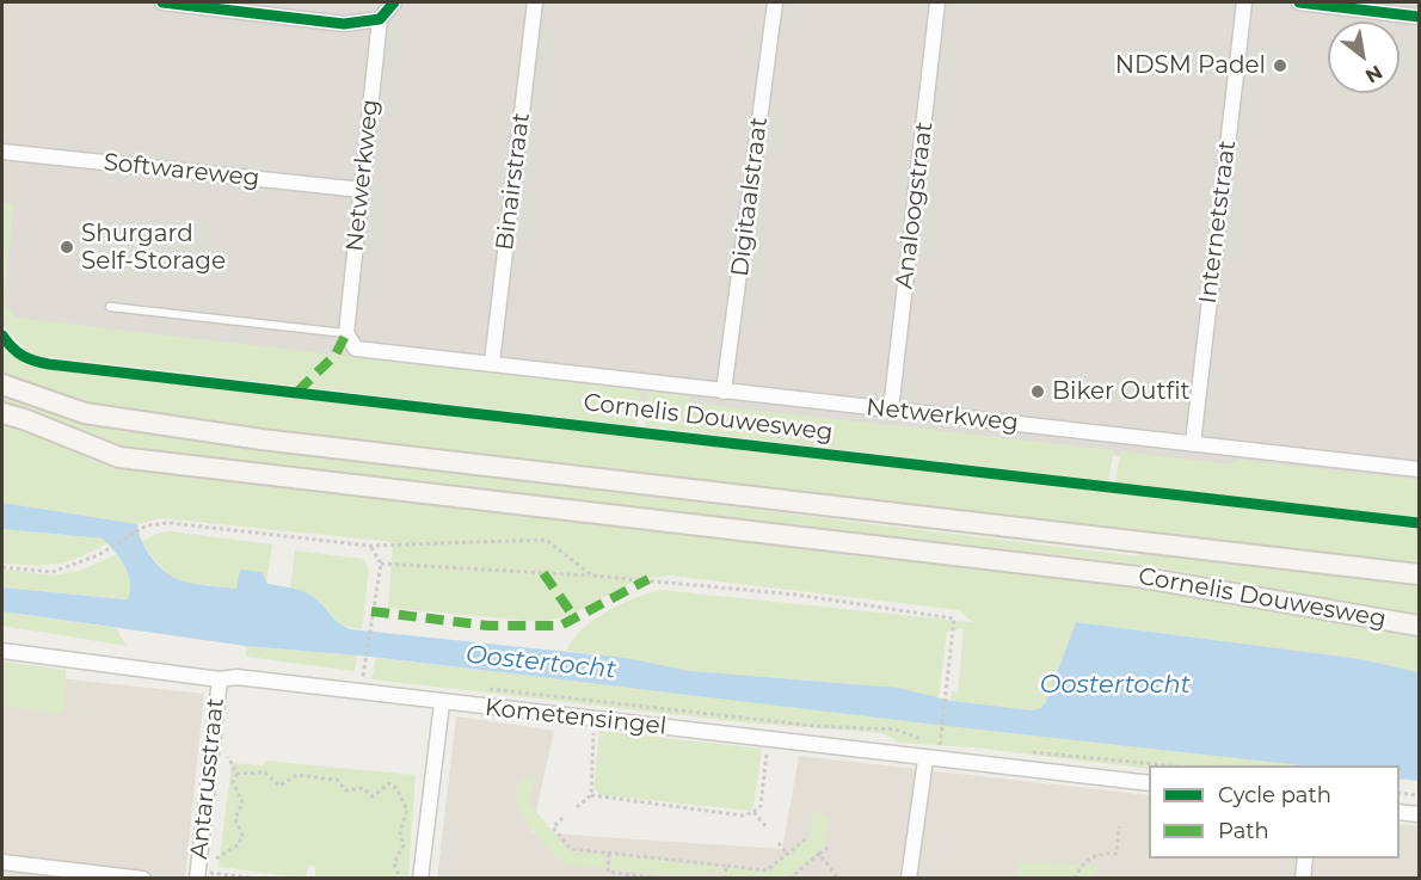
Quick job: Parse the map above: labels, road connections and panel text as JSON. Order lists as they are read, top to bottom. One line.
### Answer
{"streets":{"main road":["Cornelis Douwesweg"],"street":["Softwareweg","Netwerkweg","Binairstraat","Digitaalstraat","Analoogstraat","Internetstraat","Kometensingel","Antarusstraat"]},"crossings":[["Softwareweg","Netwerkweg"],["Netwerkweg","Binairstraat"],["Netwerkweg","Digitaalstraat"],["Netwerkweg","Analoogstraat"],["Netwerkweg","Internetstraat"],["Kometensingel","Antarusstraat"]],"water":["Oostertocht"],"places":["NDSM Padel","Shurgard Self-Storage","Biker Outfit"],"legend":["Cycle path","Path"],"north":"bottom right"}
